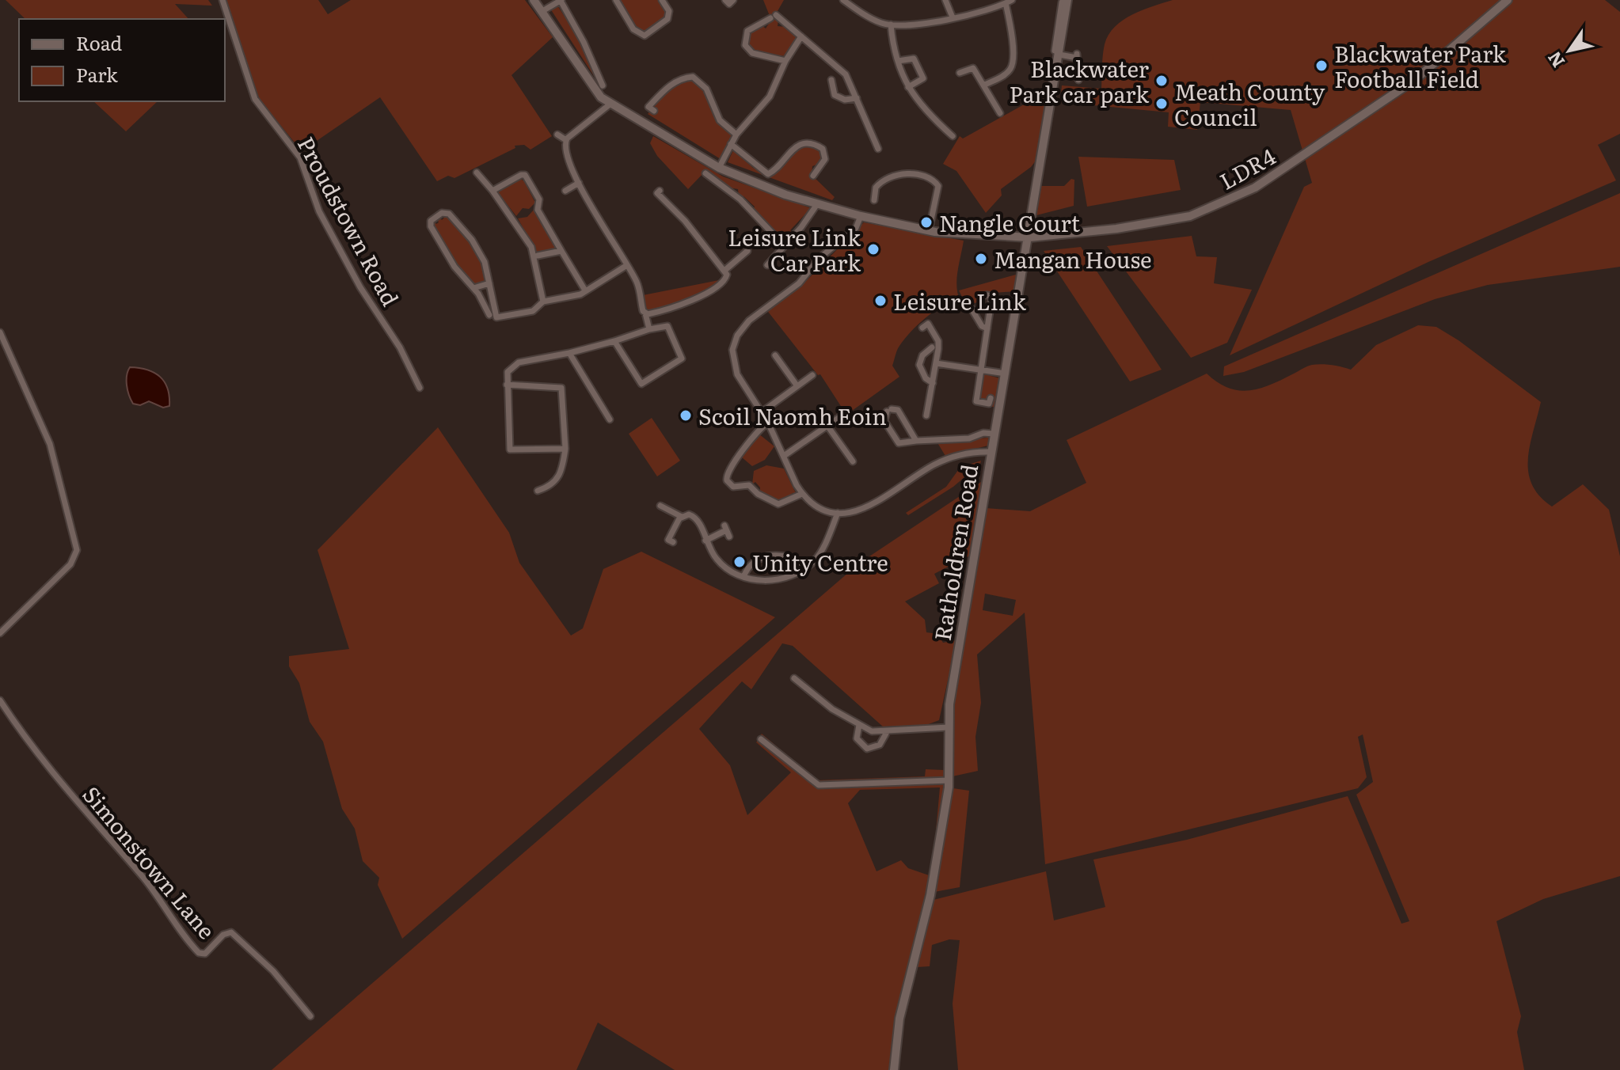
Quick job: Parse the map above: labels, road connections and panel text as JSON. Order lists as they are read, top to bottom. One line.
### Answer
{"streets":{"street":["LDR4","Proudstown Road","Ratholdren Road","Simonstown Lane"]},"crossings":[["LDR4","Ratholdren Road"]],"places":["Blackwater Park Football Field","Blackwater Park car park","Meath County Council","Nangle Court","Leisure Link Car Park","Mangan House","Leisure Link","Scoil Naomh Eoin","Unity Centre"],"legend":["Road","Park"],"north":"bottom left"}
